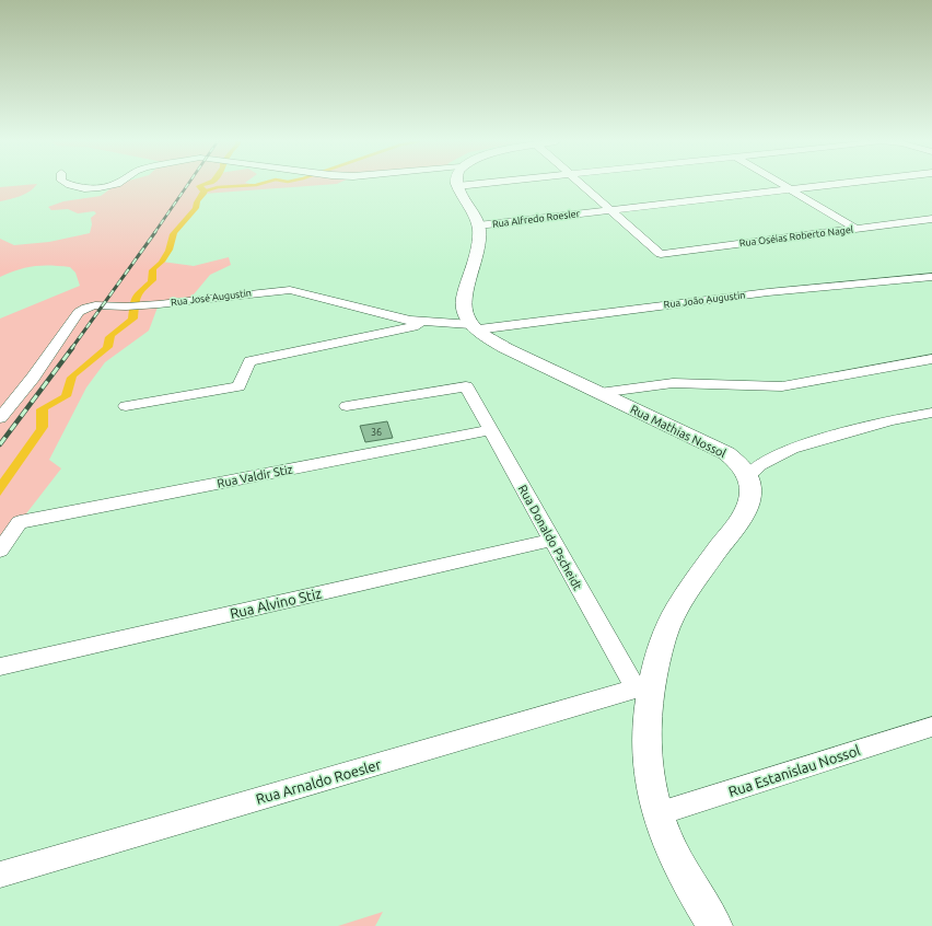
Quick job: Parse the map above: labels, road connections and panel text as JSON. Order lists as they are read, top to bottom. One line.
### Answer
{"streets":{"street":["Rua Alfredo Roesler","Rua Oséias Roberto Nagel","Rua José Augustin","Rua João Augustin","Rua Mathias Nossol","Rua Valdir Stiz","Rua Donaldo Pscheidt","Rua Alvino Stiz","Rua Estanislau Nossol","Rua Arnaldo Roesler"]},"crossings":[["Rua Alfredo Roesler","Rua Oséias Roberto Nagel"],["Rua José Augustin","Rua João Augustin"],["Rua José Augustin","Rua Mathias Nossol"],["Rua João Augustin","Rua Mathias Nossol"],["Rua Valdir Stiz","Rua Donaldo Pscheidt"],["Rua Donaldo Pscheidt","Rua Alvino Stiz"],["Rua Donaldo Pscheidt","Rua Arnaldo Roesler"]],"house_numbers":["36"]}
